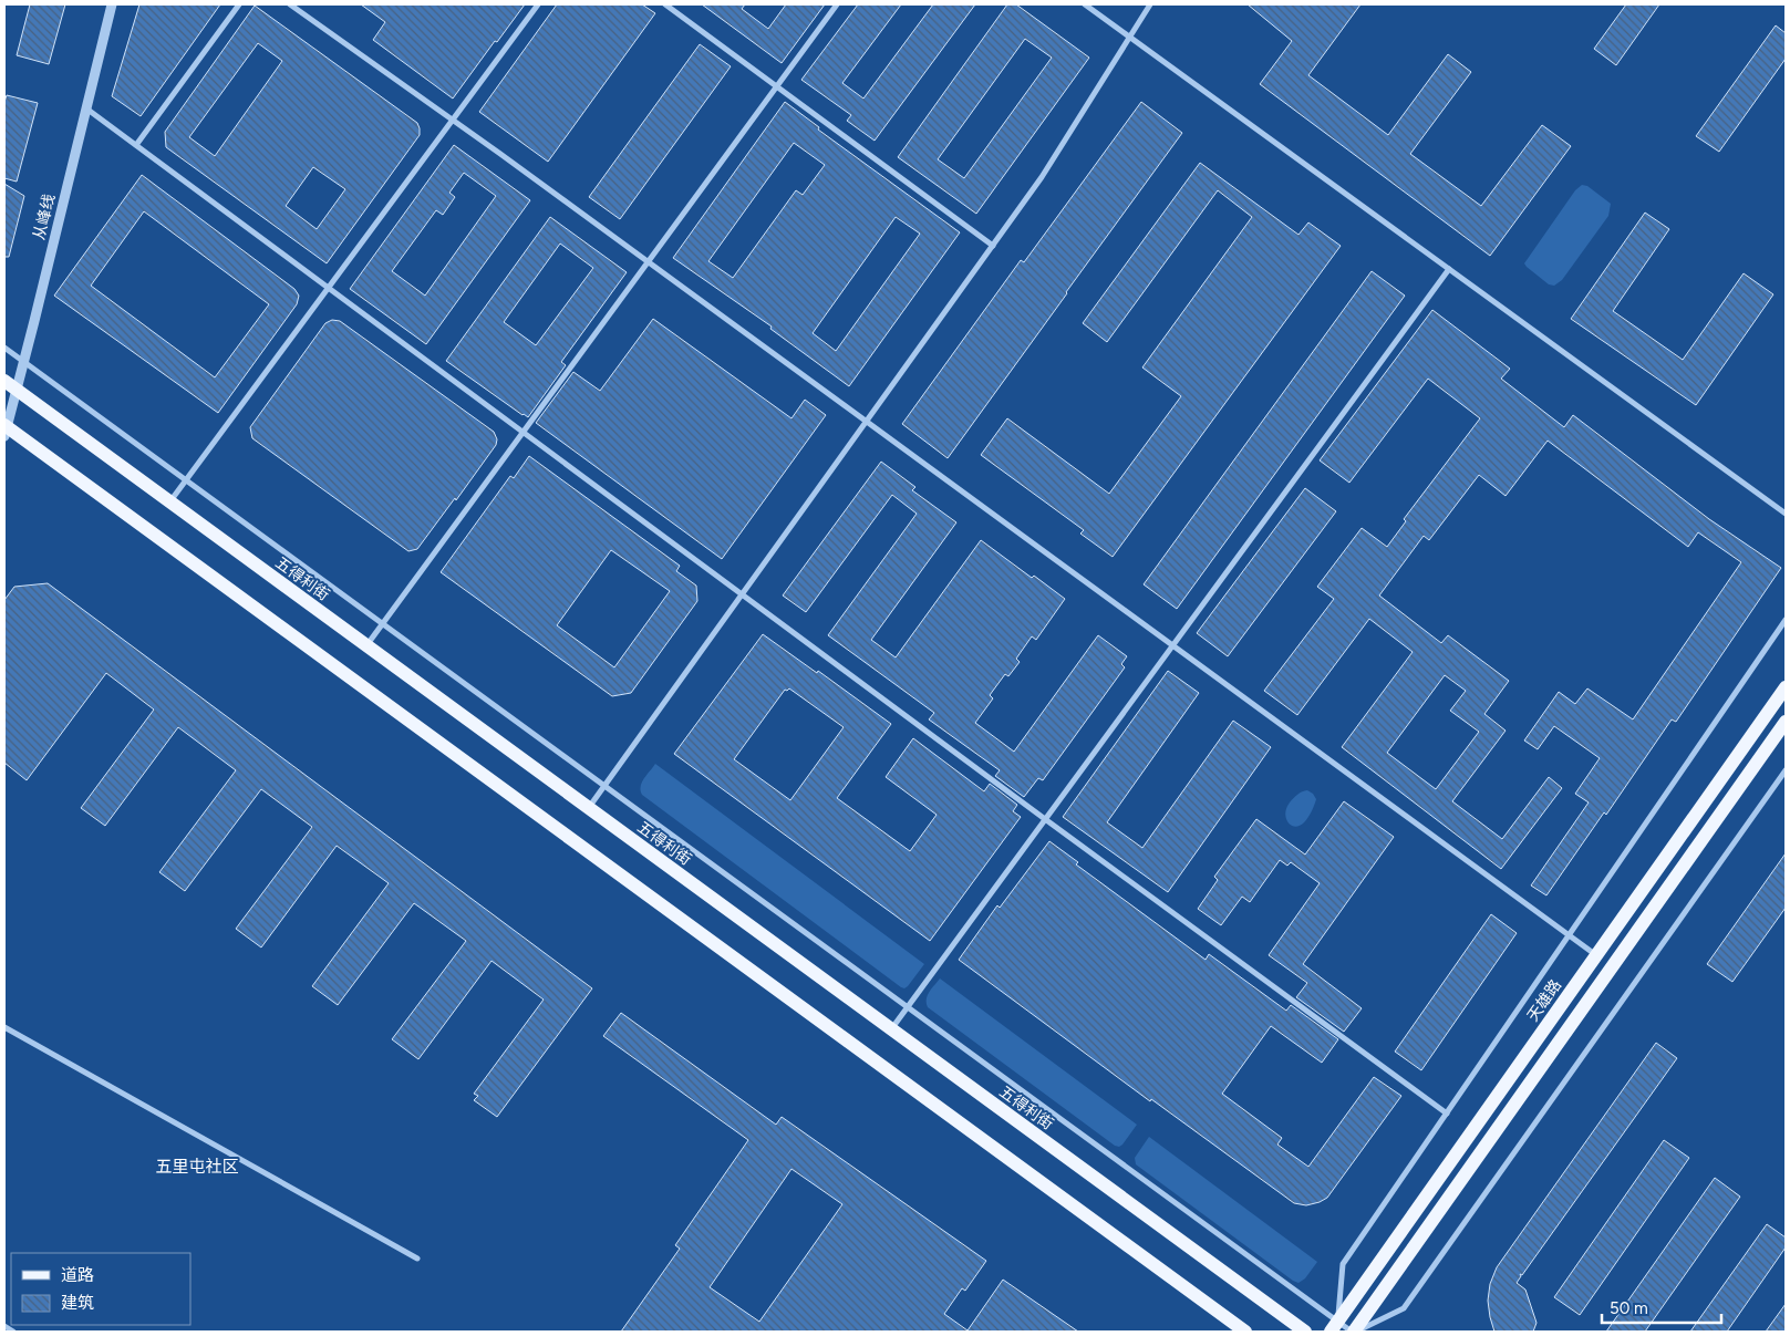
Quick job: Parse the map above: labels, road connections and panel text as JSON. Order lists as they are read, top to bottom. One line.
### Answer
{"streets":{"main road":["五得利街","天雄路"],"street":["从峰线"]},"crossings":[["从峰线","五得利街"]],"districts":["五里屯社区"],"legend":["道路","建筑"],"scale_bar":"50 m"}
